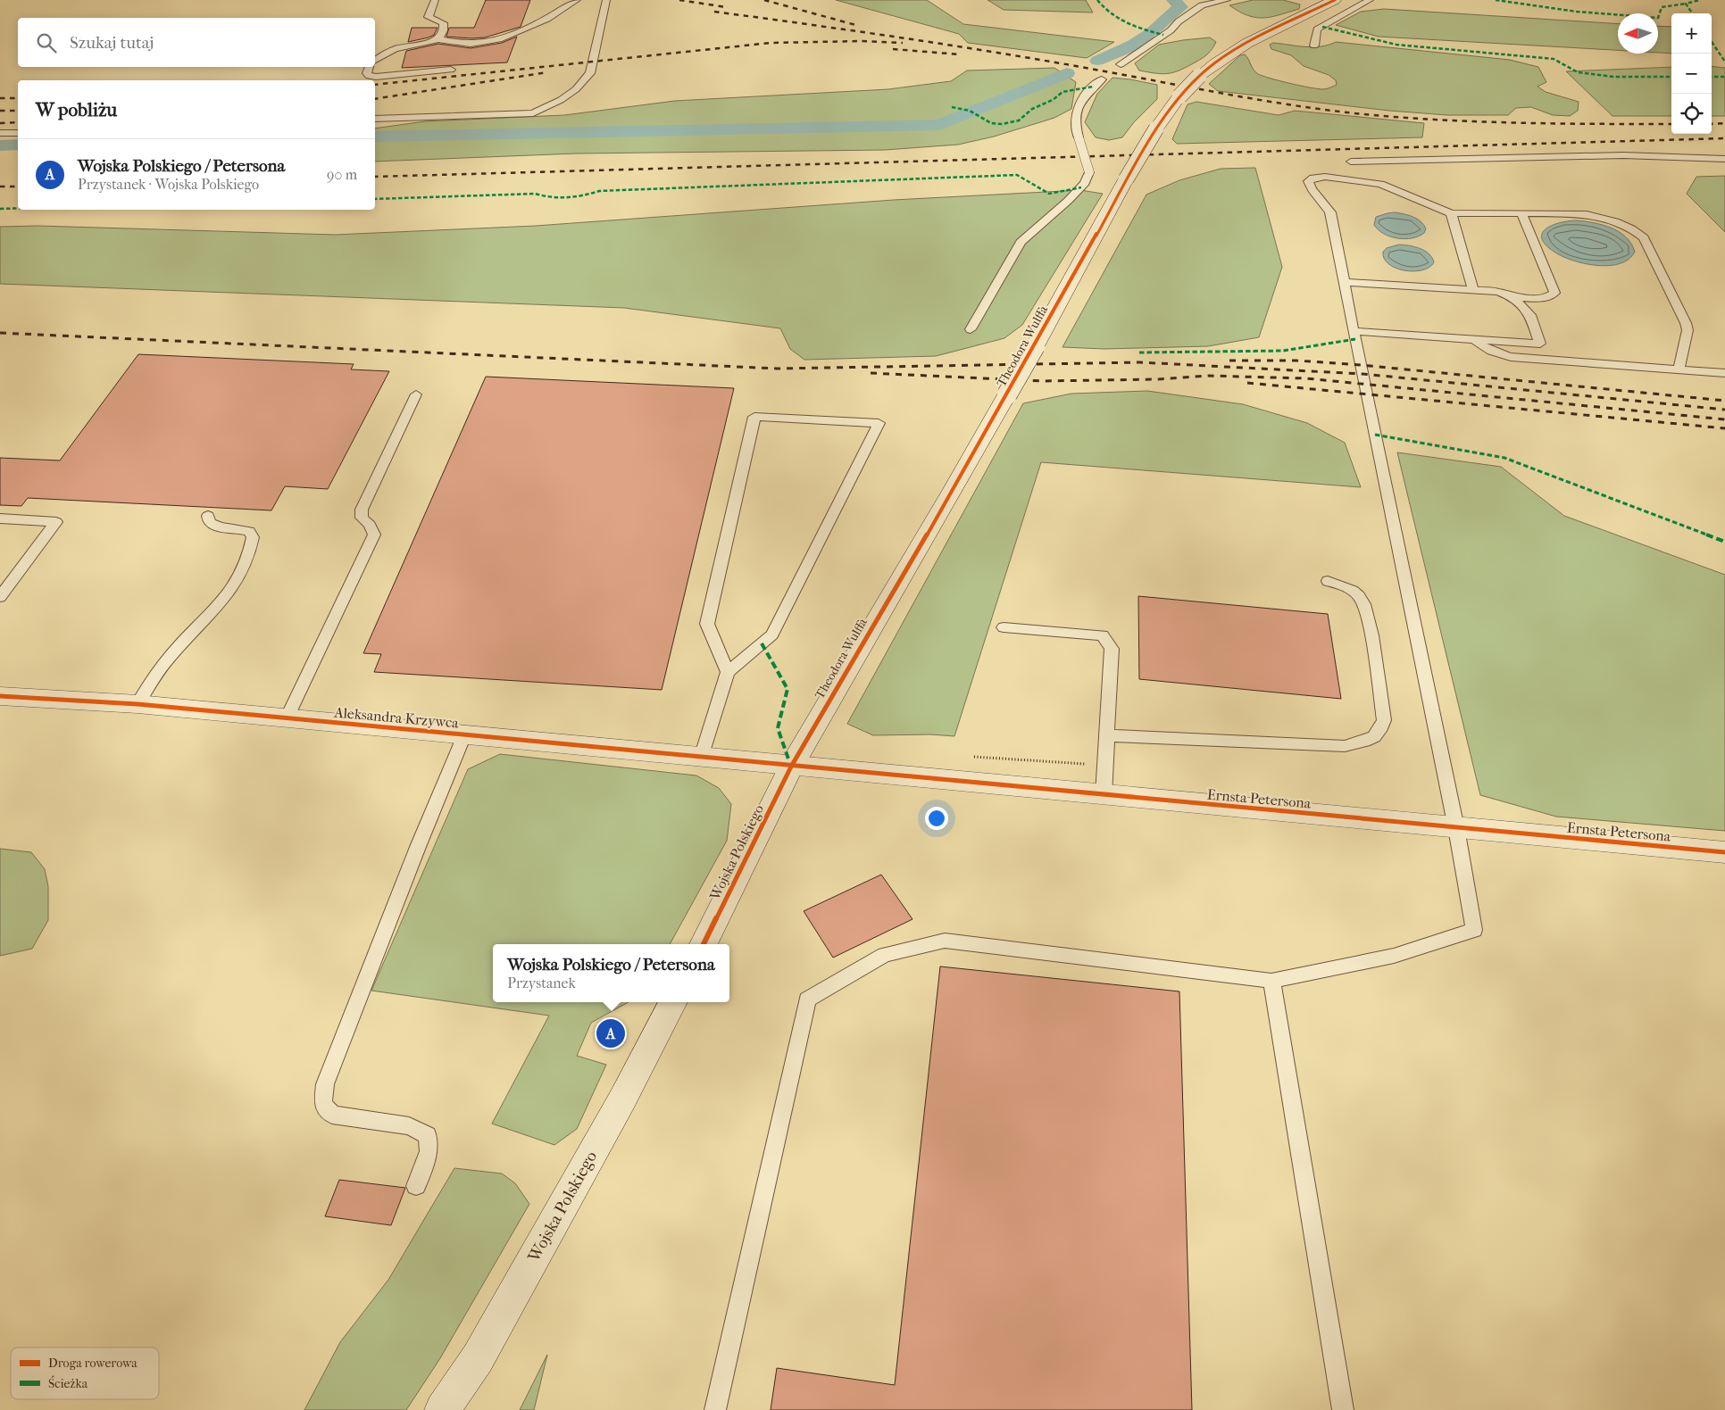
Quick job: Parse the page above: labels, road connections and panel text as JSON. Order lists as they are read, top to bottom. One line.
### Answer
{"streets":{"street":["Theodora Wulffa","Aleksandra Krzywca","Ernsta Petersona","Wojska Polskiego"]},"crossings":[["Theodora Wulffa","Aleksandra Krzywca"],["Theodora Wulffa","Ernsta Petersona"],["Theodora Wulffa","Wojska Polskiego"],["Aleksandra Krzywca","Ernsta Petersona"],["Aleksandra Krzywca","Wojska Polskiego"],["Ernsta Petersona","Wojska Polskiego"]],"legend":["Droga rowerowa","Ścieżka"],"north":"left","page":{"map_buttons":["+","−"],"search":"Szukaj tutaj","heading":"W pobliżu","list":[{"mark":"A","name":"Wojska Polskiego / Petersona","note":"Przystanek · Wojska Polskiego","value":"90 m"}],"popup":["Wojska Polskiego / Petersona","Przystanek"],"pins":"A"}}
